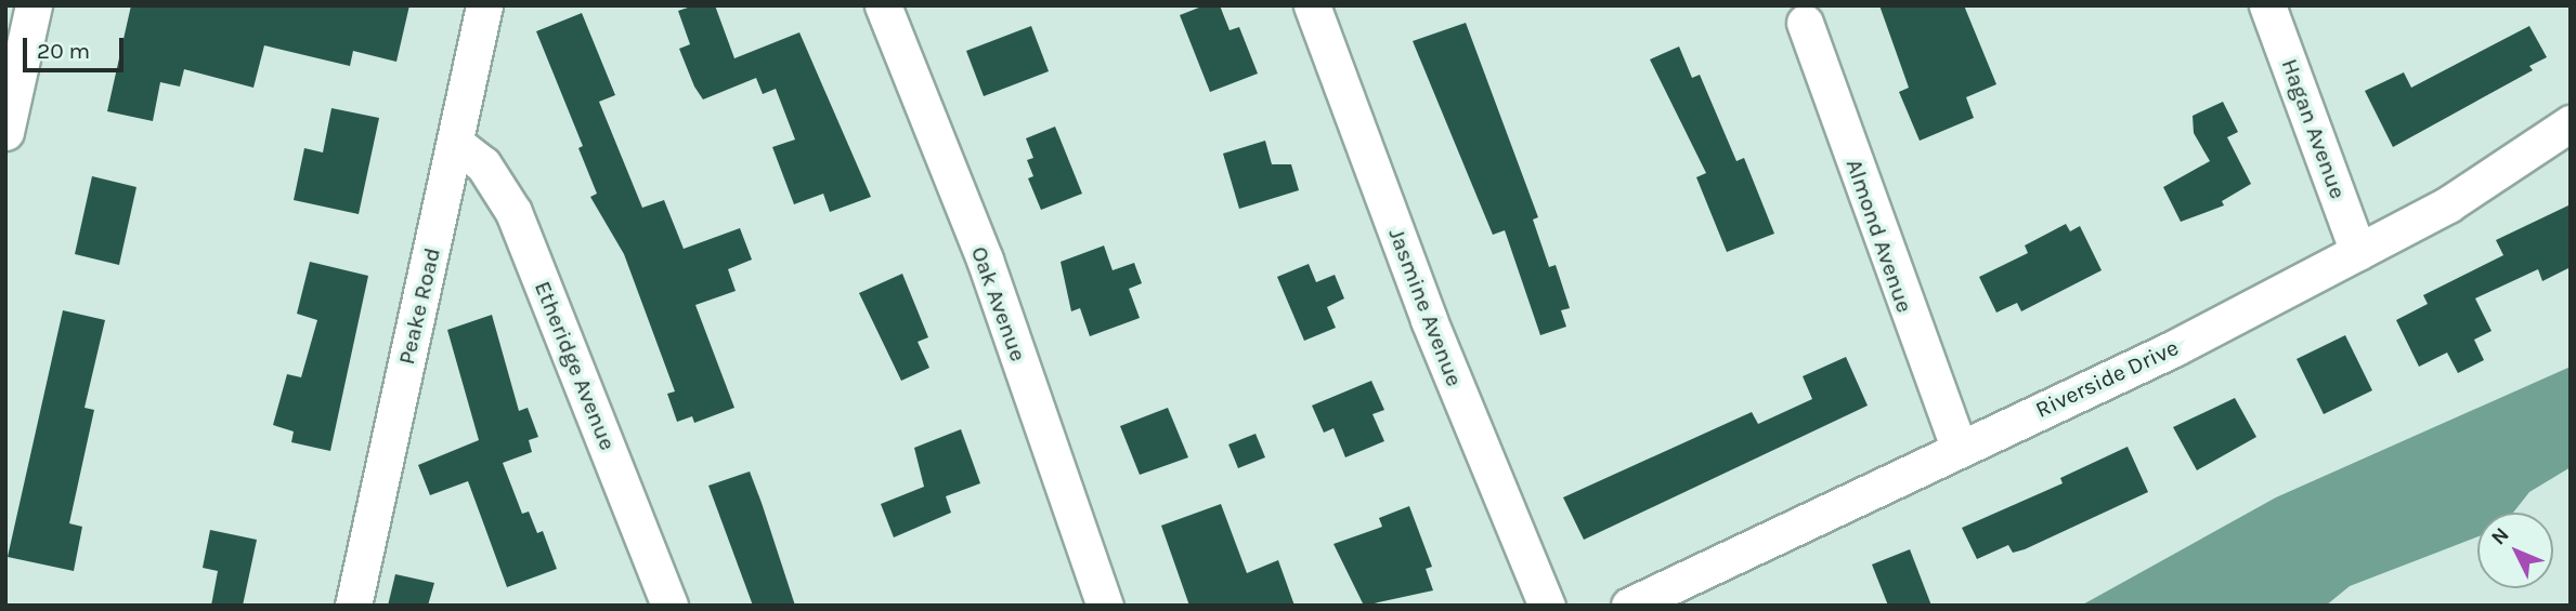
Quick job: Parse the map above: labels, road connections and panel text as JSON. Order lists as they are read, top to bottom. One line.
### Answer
{"streets":{"street":["Hagan Avenue","Almond Avenue","Oak Avenue","Peake Road","Jasmine Avenue","Etheridge Avenue","Riverside Drive"]},"crossings":[["Hagan Avenue","Riverside Drive"],["Almond Avenue","Riverside Drive"],["Peake Road","Etheridge Avenue"]],"scale_bar":"20 m","north":"top left"}
